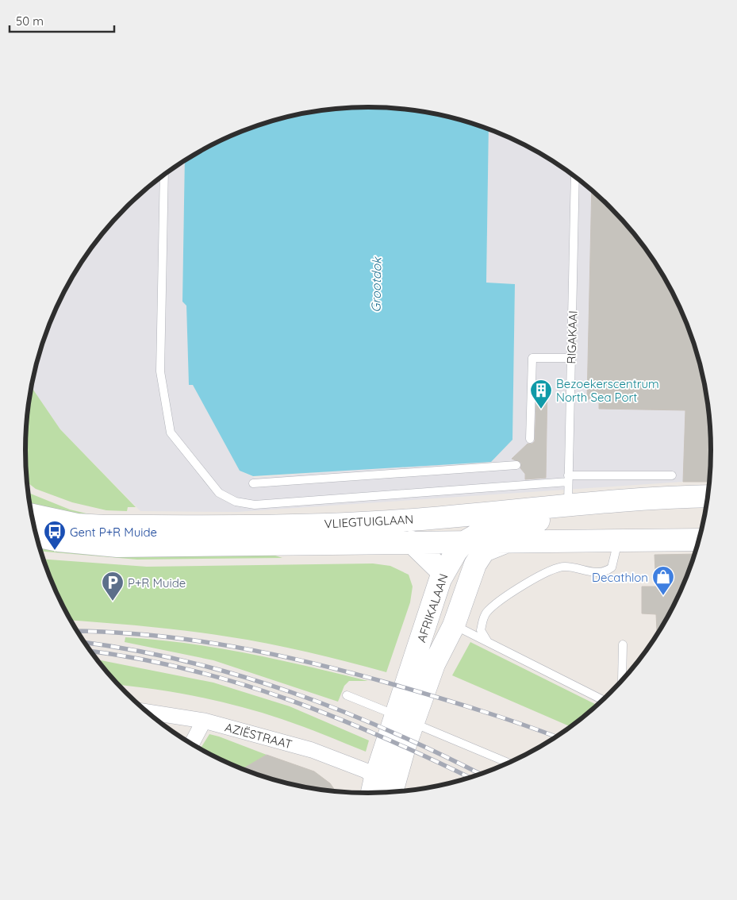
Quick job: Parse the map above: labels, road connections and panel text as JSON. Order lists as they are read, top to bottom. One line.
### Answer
{"streets":{"main road":["VLIEGTUIGLAAN","AFRIKALAAN"],"street":["AZIËSTRAAT"],"lane":["RIGAKAAI"]},"crossings":[["RIGAKAAI","VLIEGTUIGLAAN"],["VLIEGTUIGLAAN","AFRIKALAAN"],["AFRIKALAAN","AZIËSTRAAT"]],"water":["Grootdok"],"places":{"building":["Bezoekerscentrum North Sea Port"],"bus stop":["Gent P+R Muide"],"shop":["Decathlon"],"parking":["P+R Muide"]},"scale_bar":"50 m"}
